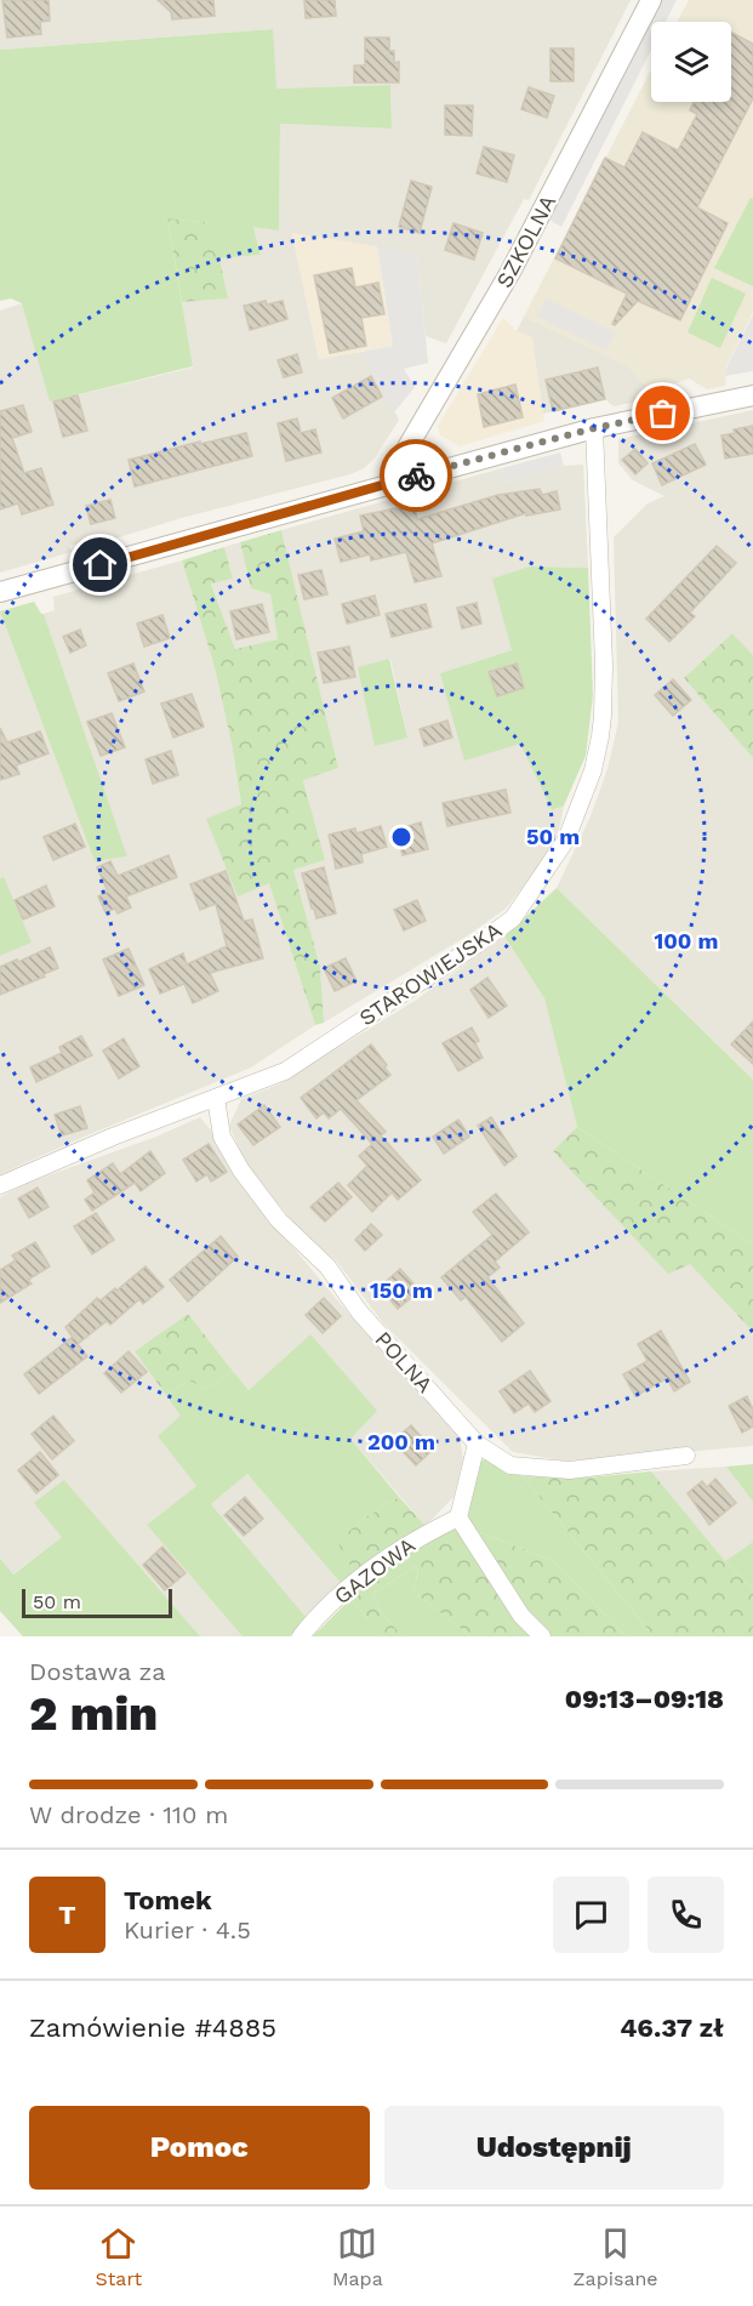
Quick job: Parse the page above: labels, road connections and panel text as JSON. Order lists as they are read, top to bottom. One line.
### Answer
{"streets":{"street":["SZKOLNA","STAROWIEJSKA","POLNA","GAZOWA"]},"crossings":[["STAROWIEJSKA","POLNA"]],"scale_bar":"50 m","page":{"scale":"50 m","heading":["2 min","Dostawa za","09:13–09:18"],"panel":["Tomek","Kurier · 4.5","Zamówienie #4885","46.37 zł"],"bar":"W drodze · 110 m","round":"T","buttons":["Pomoc","Udostępnij"],"tabs":["Start","Mapa","Zapisane"]},"rings":["50 m","100 m","150 m","200 m"]}
